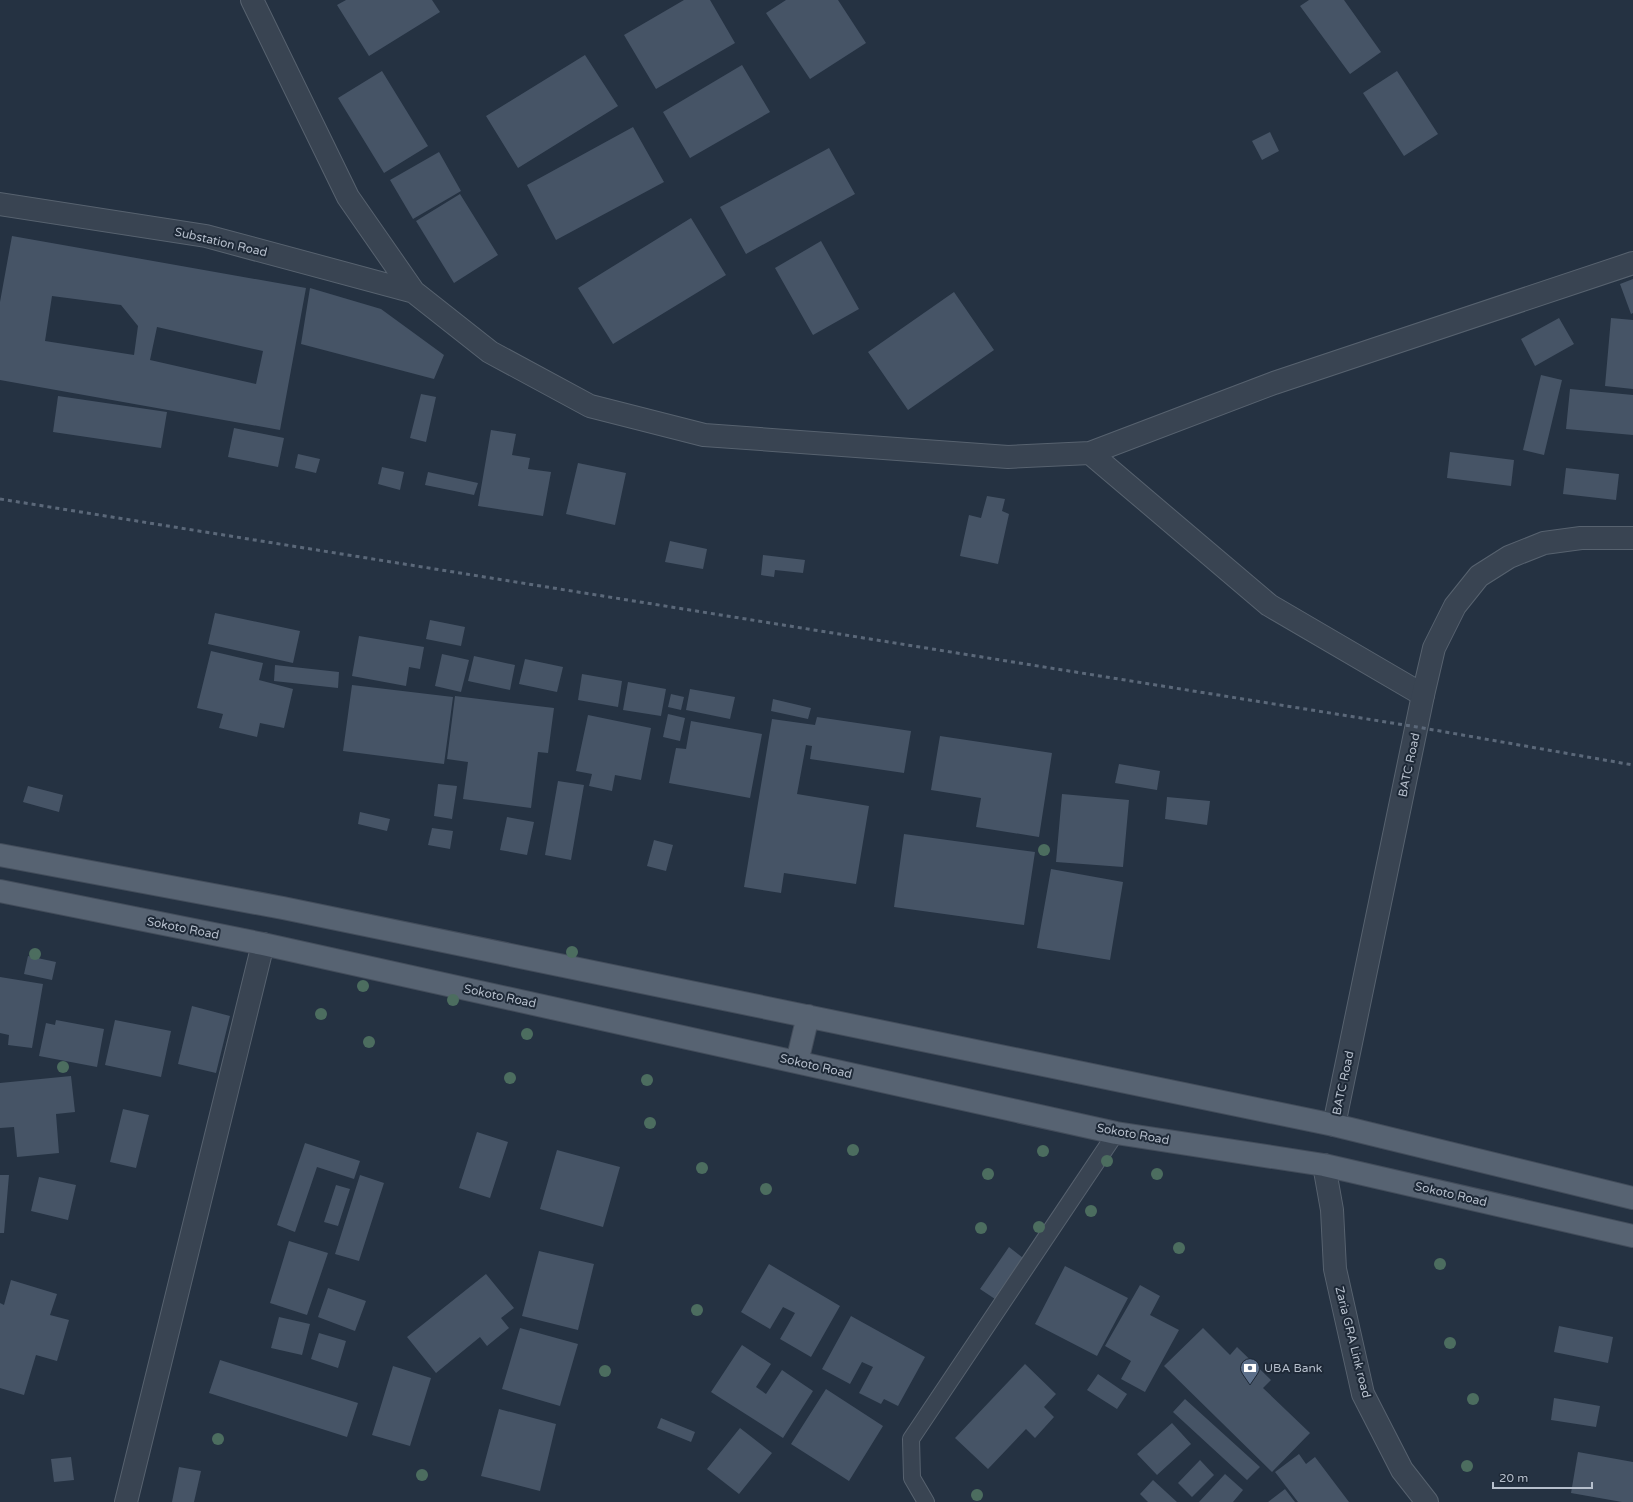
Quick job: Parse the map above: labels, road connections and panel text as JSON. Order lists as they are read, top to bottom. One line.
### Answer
{"streets":{"main road":["Sokoto Road"],"street":["Substation Road","BATC Road","Zaria GRA Link road"]},"crossings":[["Sokoto Road","Zaria GRA Link road"]],"places":{"bank":["UBA Bank"]},"scale_bar":"20 m"}
